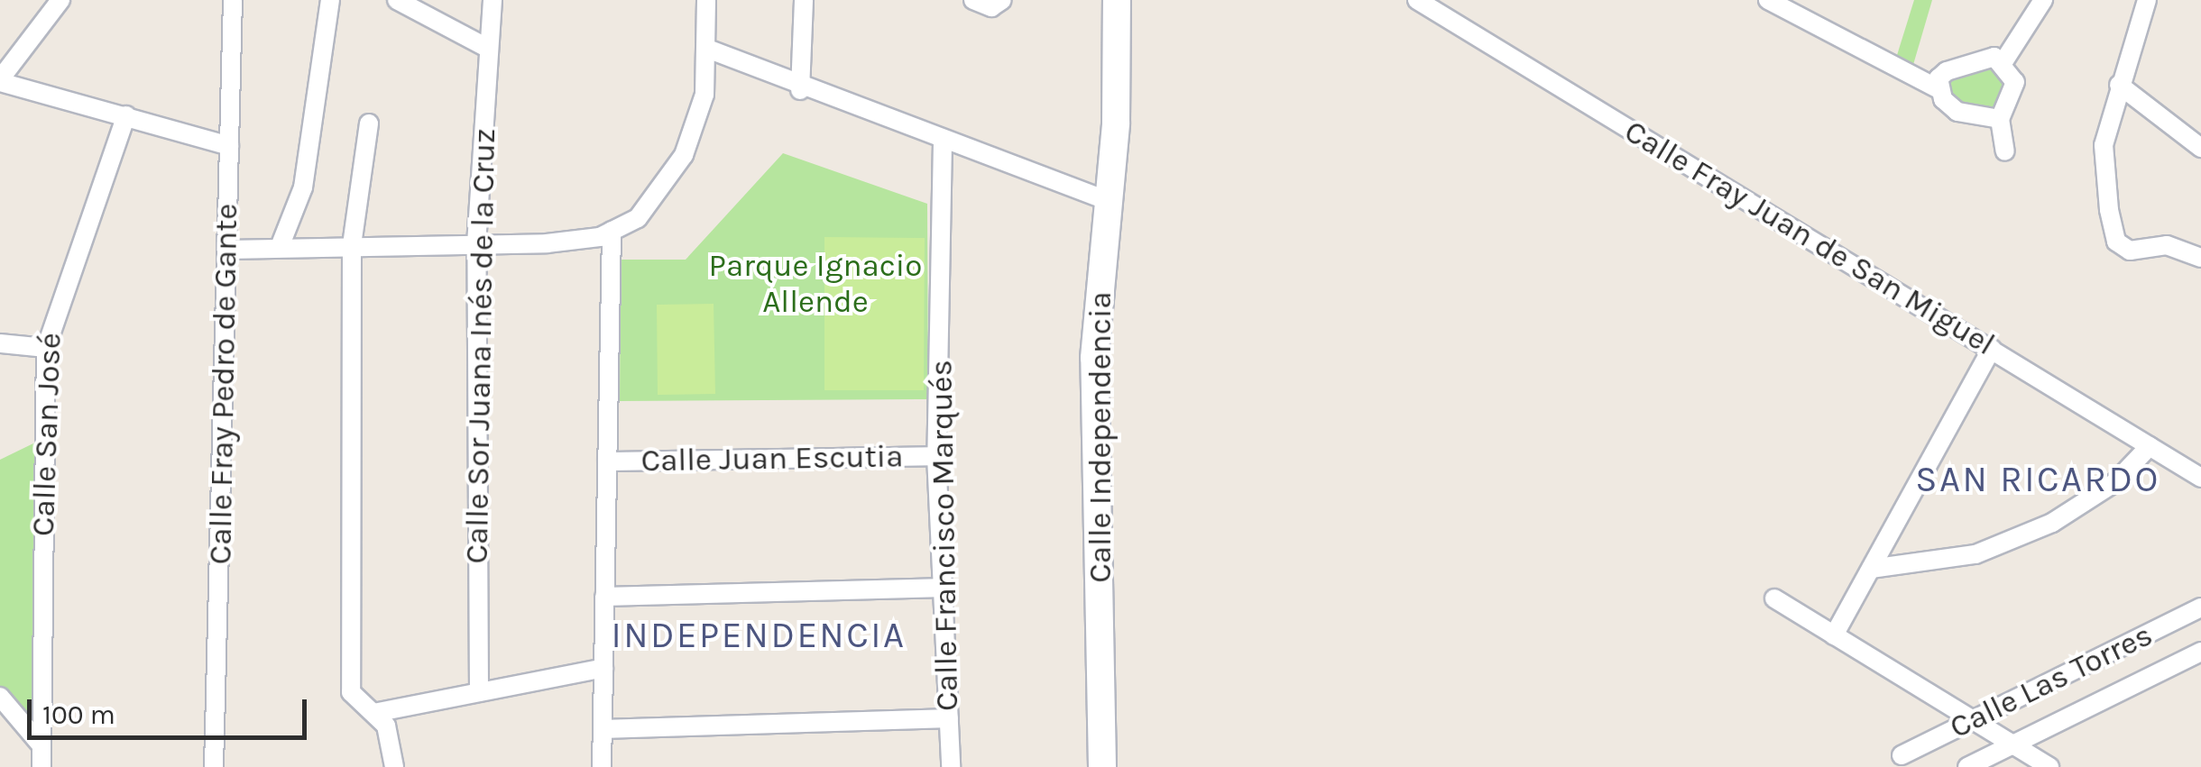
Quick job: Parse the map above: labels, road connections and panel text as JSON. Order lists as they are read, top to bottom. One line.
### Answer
{"streets":{"street":["Calle Fray Juan de San Miguel","Calle Sor Juana Inés de la Cruz","Calle Fray Pedro de Gante","Calle San José","Calle Independencia","Calle Juan Escutia","Calle Francisco Marqués","Calle Las Torres"]},"crossings":[["Calle Juan Escutia","Calle Francisco Marqués"]],"districts":["SAN RICARDO","INDEPENDENCIA"],"parks":["Parque Ignacio Allende"],"scale_bar":"100 m"}
